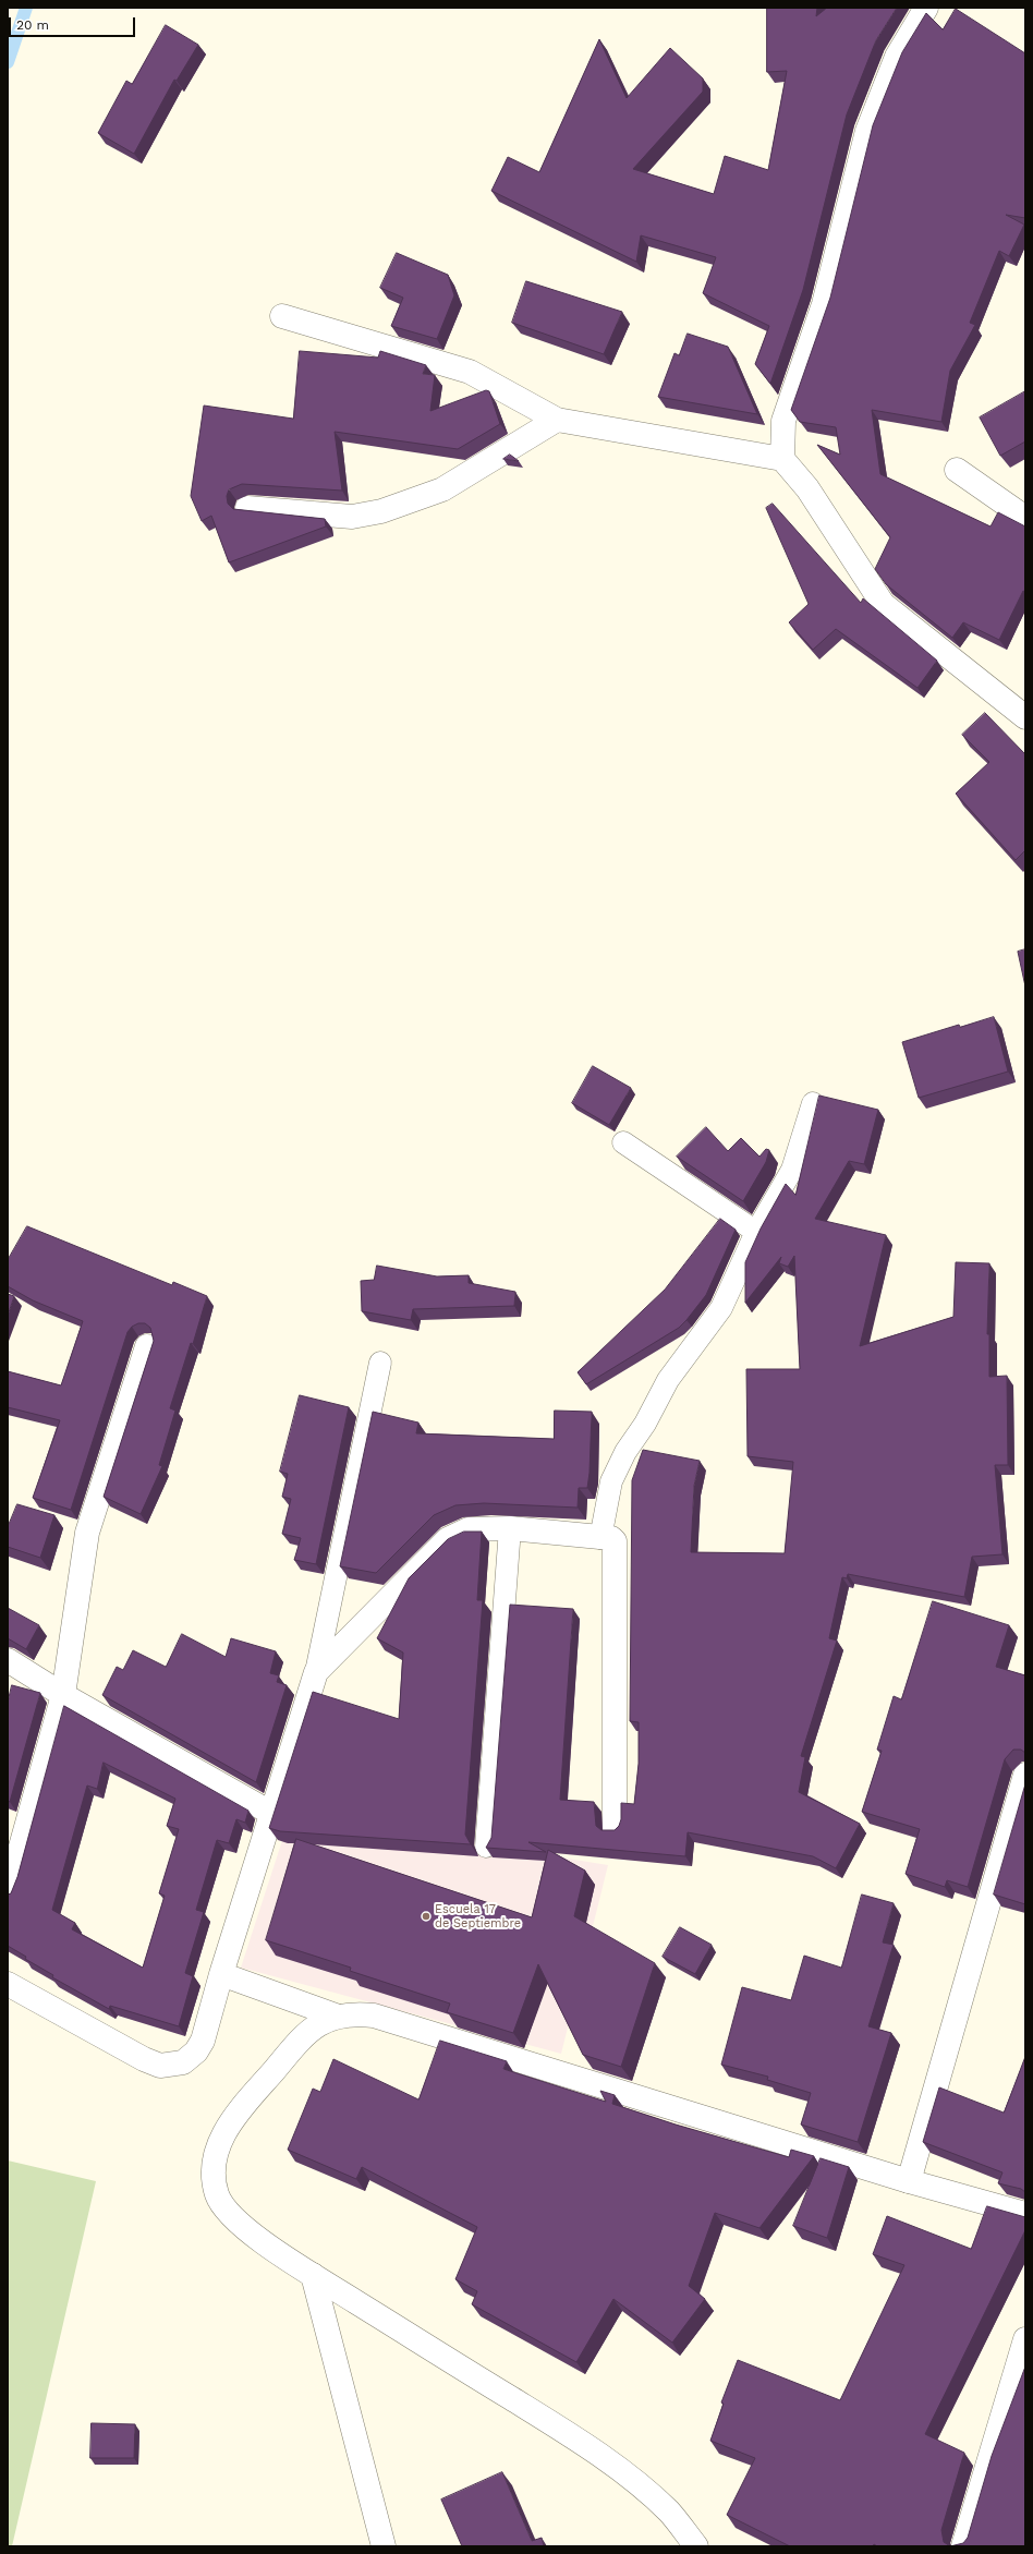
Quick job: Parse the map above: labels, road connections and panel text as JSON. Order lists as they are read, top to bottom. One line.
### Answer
{"places":["Escuela 17 de Septiembre"],"scale_bar":"20 m"}
